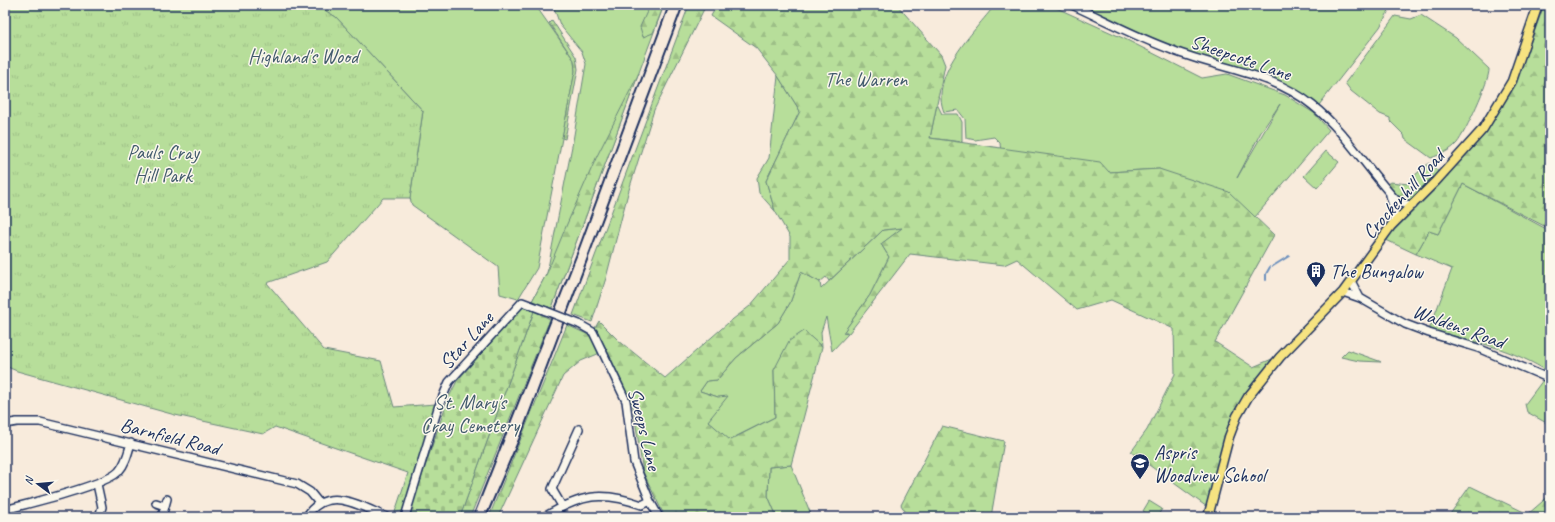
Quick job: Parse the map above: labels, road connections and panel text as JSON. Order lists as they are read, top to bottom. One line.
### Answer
{"streets":{"main road":["Crockenhill Road"],"street":["Sheepcote Lane","Waldens Road","Star Lane","Sweeps Lane","Barnfield Road"]},"crossings":[["Sheepcote Lane","Crockenhill Road"],["Crockenhill Road","Waldens Road"],["Star Lane","Sweeps Lane"]],"parks":["Highland's Wood","The Warren","Pauls Cray Hill Park","St. Mary's Cray Cemetery"],"places":{"building":["The Bungalow"],"school or university":["Aspris Woodview School"]},"north":"left"}
